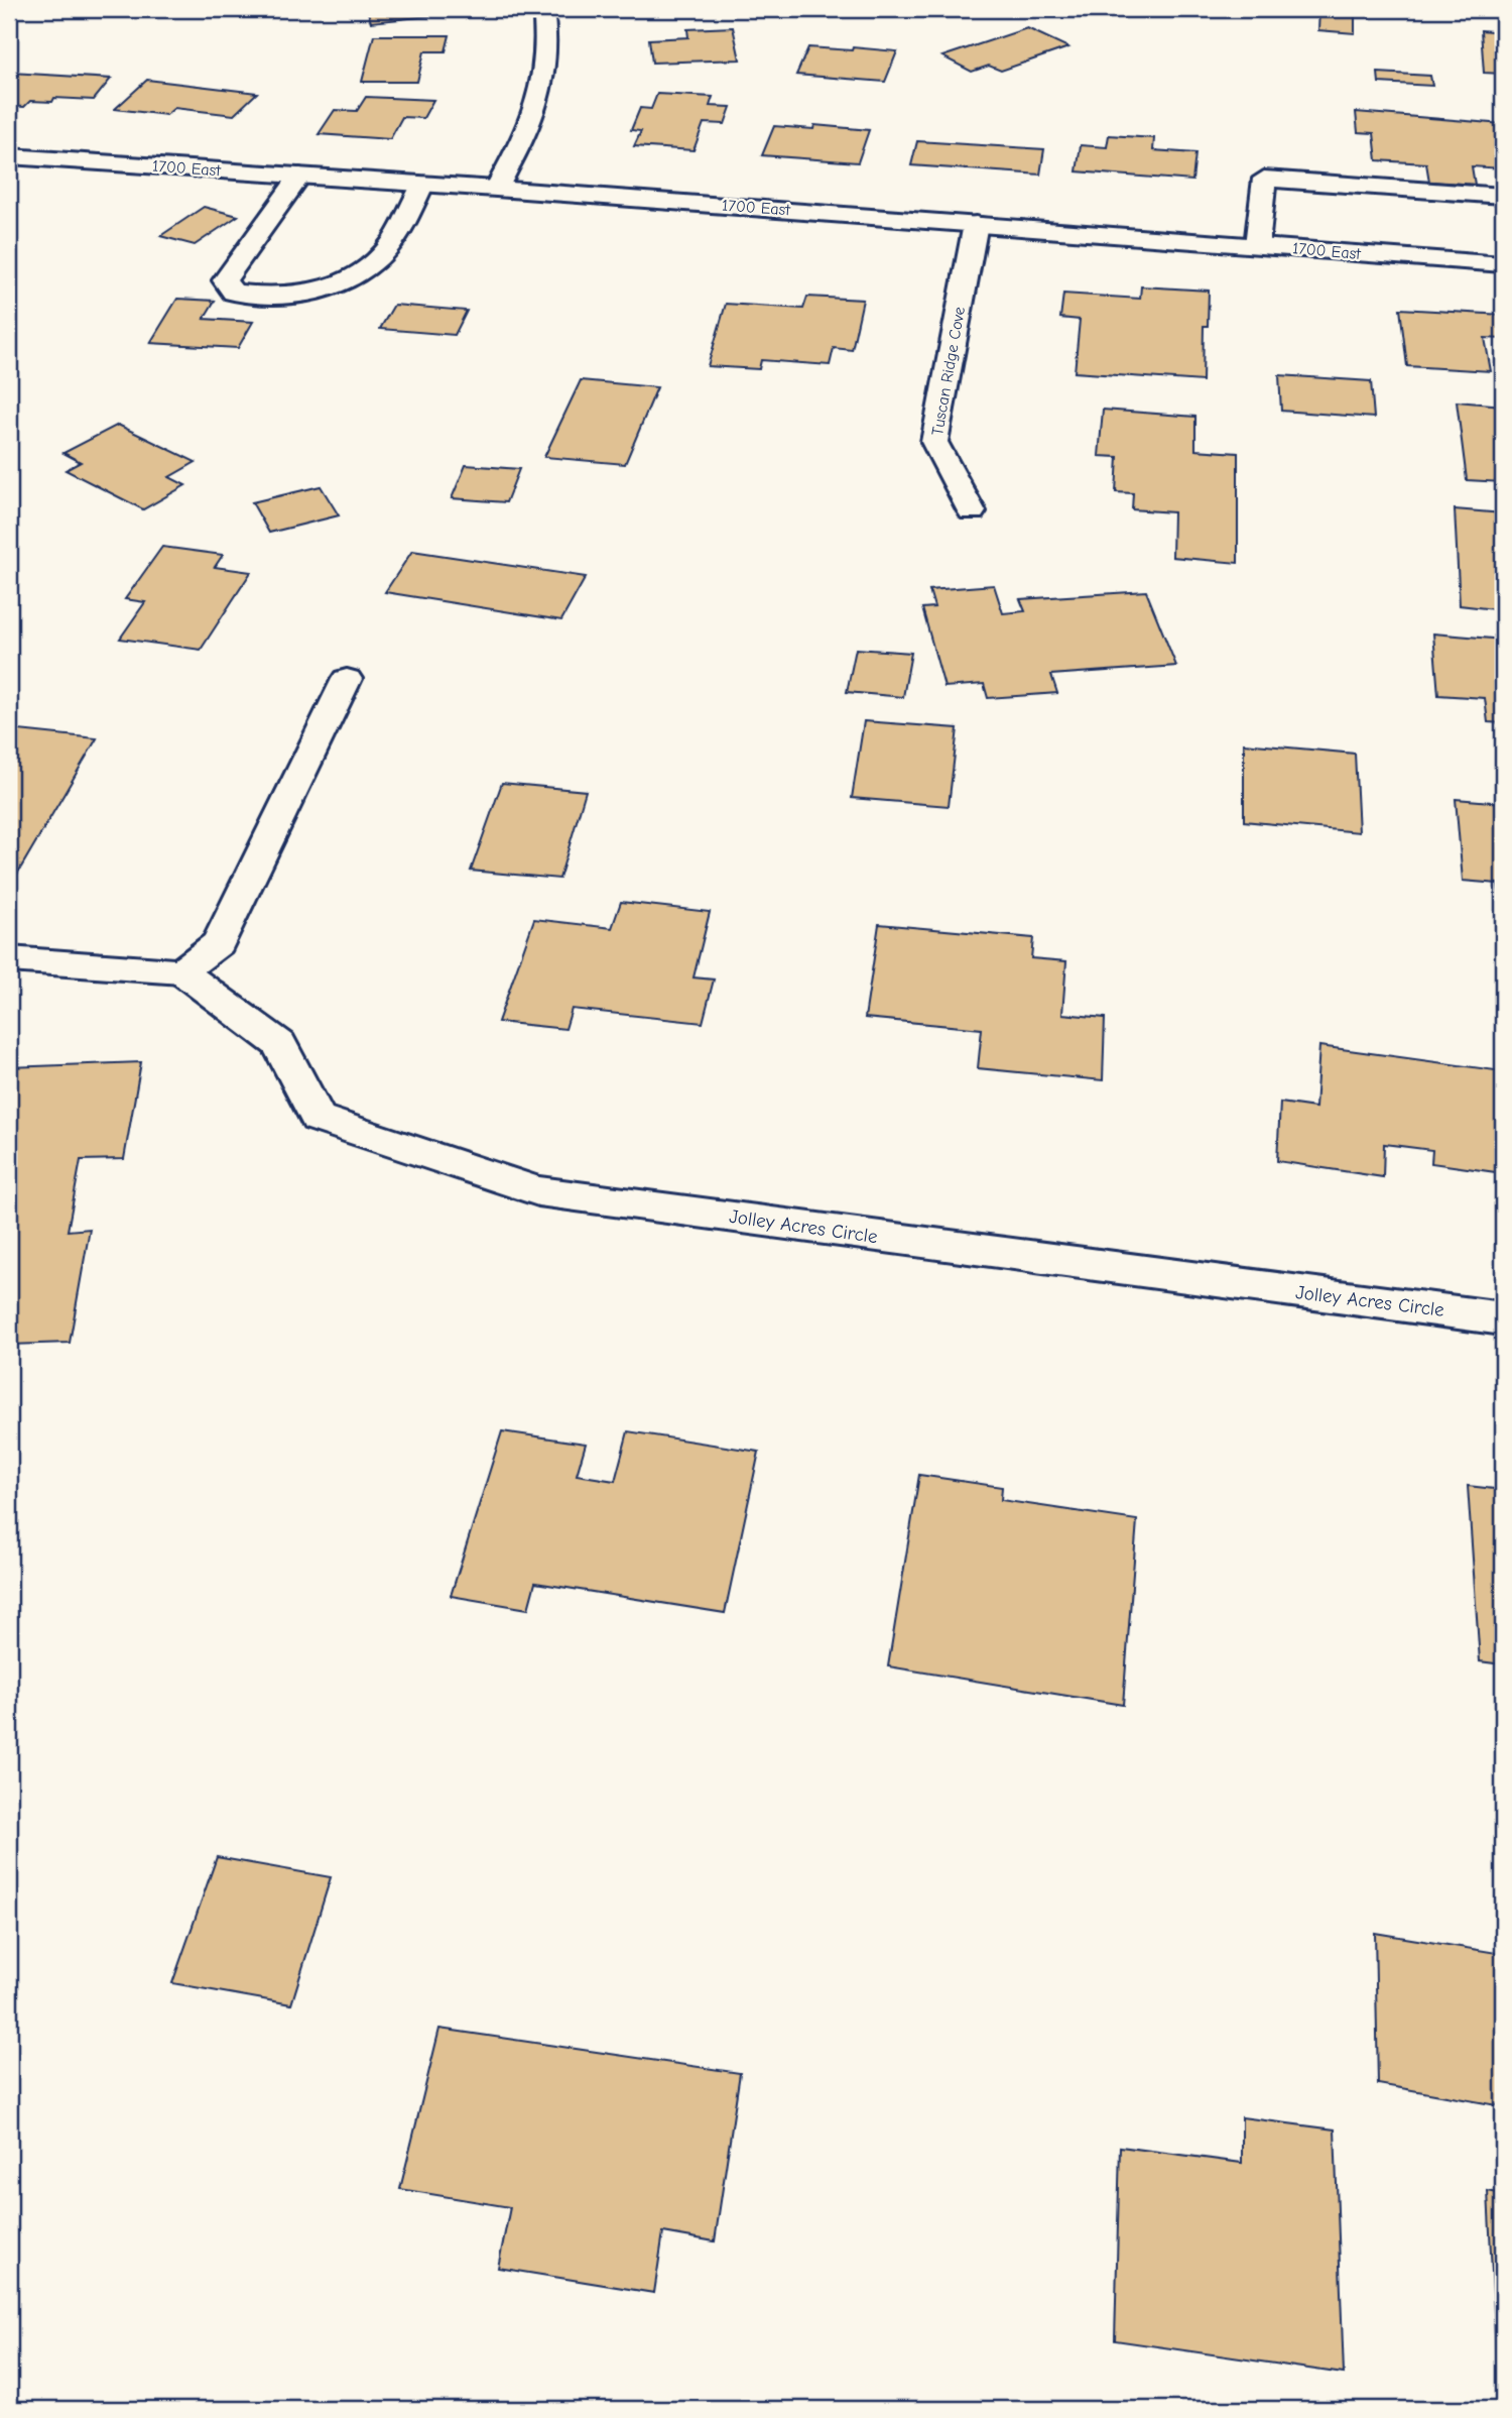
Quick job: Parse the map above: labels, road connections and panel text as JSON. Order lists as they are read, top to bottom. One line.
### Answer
{"streets":{"street":["1700 East","Tuscan Ridge Cove","Jolley Acres Circle"]},"crossings":[["1700 East","Tuscan Ridge Cove"]]}
